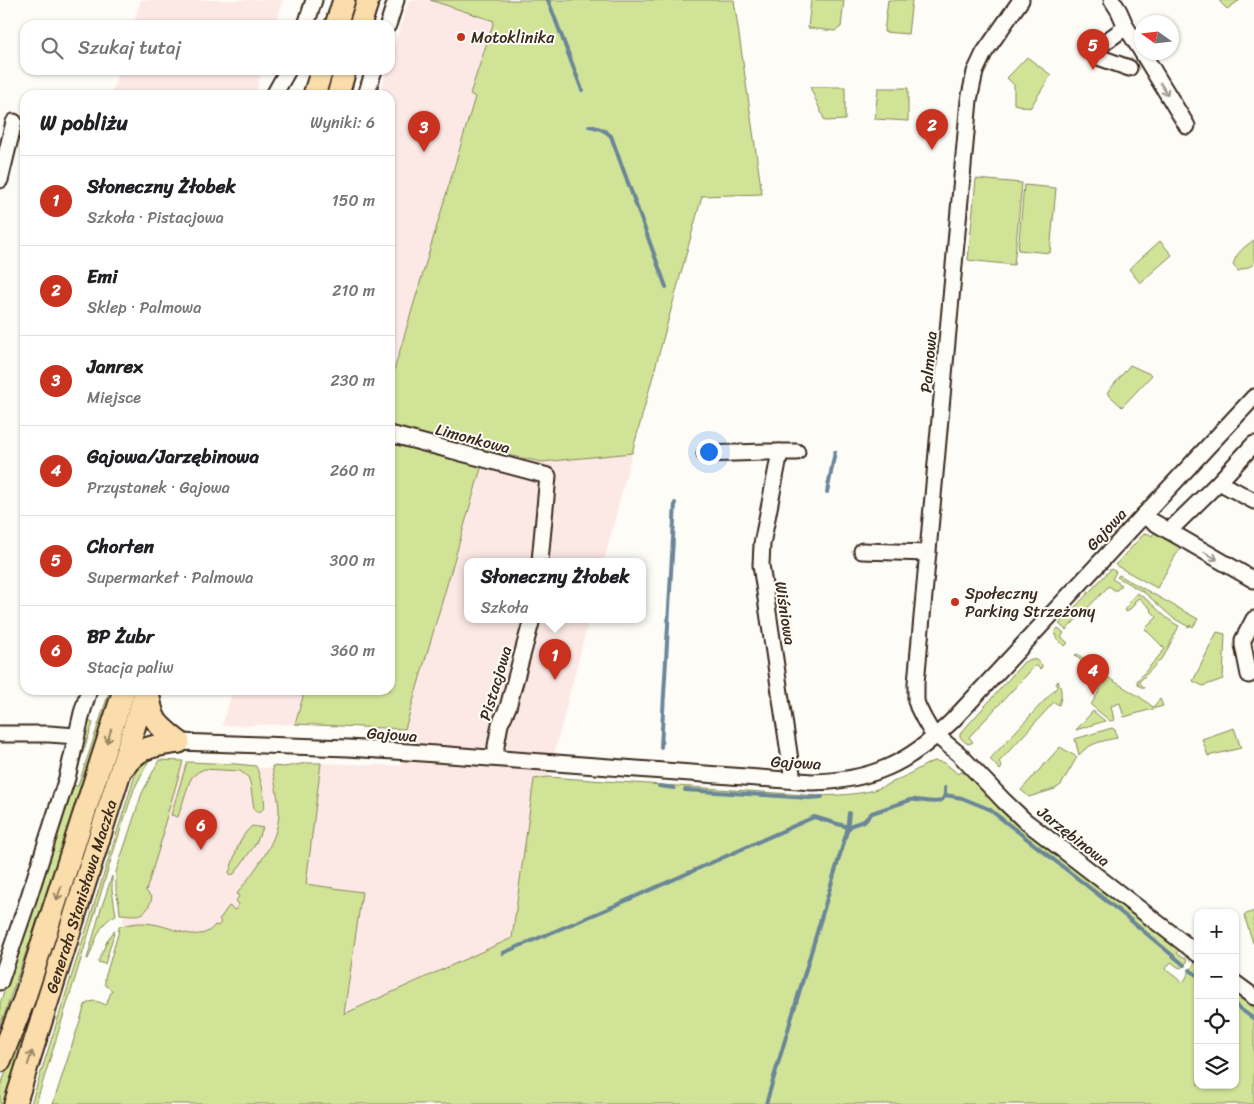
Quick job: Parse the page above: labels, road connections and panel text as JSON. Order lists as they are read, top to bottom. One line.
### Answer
{"streets":{"highway":["Generała Stanisława Maczka"],"street":["Palmowa","Limonkowa","Gajowa","Wiśniowa","Pistacjowa","Jarzębinowa"]},"crossings":[["Palmowa","Gajowa"],["Palmowa","Jarzębinowa"],["Gajowa","Wiśniowa"],["Gajowa","Pistacjowa"],["Gajowa","Jarzębinowa"]],"places":["Motoklinika","Społeczny Parking Strzeżony"],"north":"left","page":{"search":"Szukaj tutaj","pins":["5","2","3","1","4","6"],"heading":["W pobliżu","Wyniki: 6"],"list":[{"mark":"1","name":"Słoneczny Żłobek","note":"Szkoła · Pistacjowa","value":"150 m"},{"mark":"2","name":"Emi","note":"Sklep · Palmowa","value":"210 m"},{"mark":"3","name":"Janrex","note":"Miejsce","value":"230 m"},{"mark":"4","name":"Gajowa/Jarzębinowa","note":"Przystanek · Gajowa","value":"260 m"},{"mark":"5","name":"Chorten","note":"Supermarket · Palmowa","value":"300 m"},{"mark":"6","name":"BP Żubr","note":"Stacja paliw","value":"360 m"}],"popup":["Słoneczny Żłobek","Szkoła"],"map_buttons":["+","−"]}}
